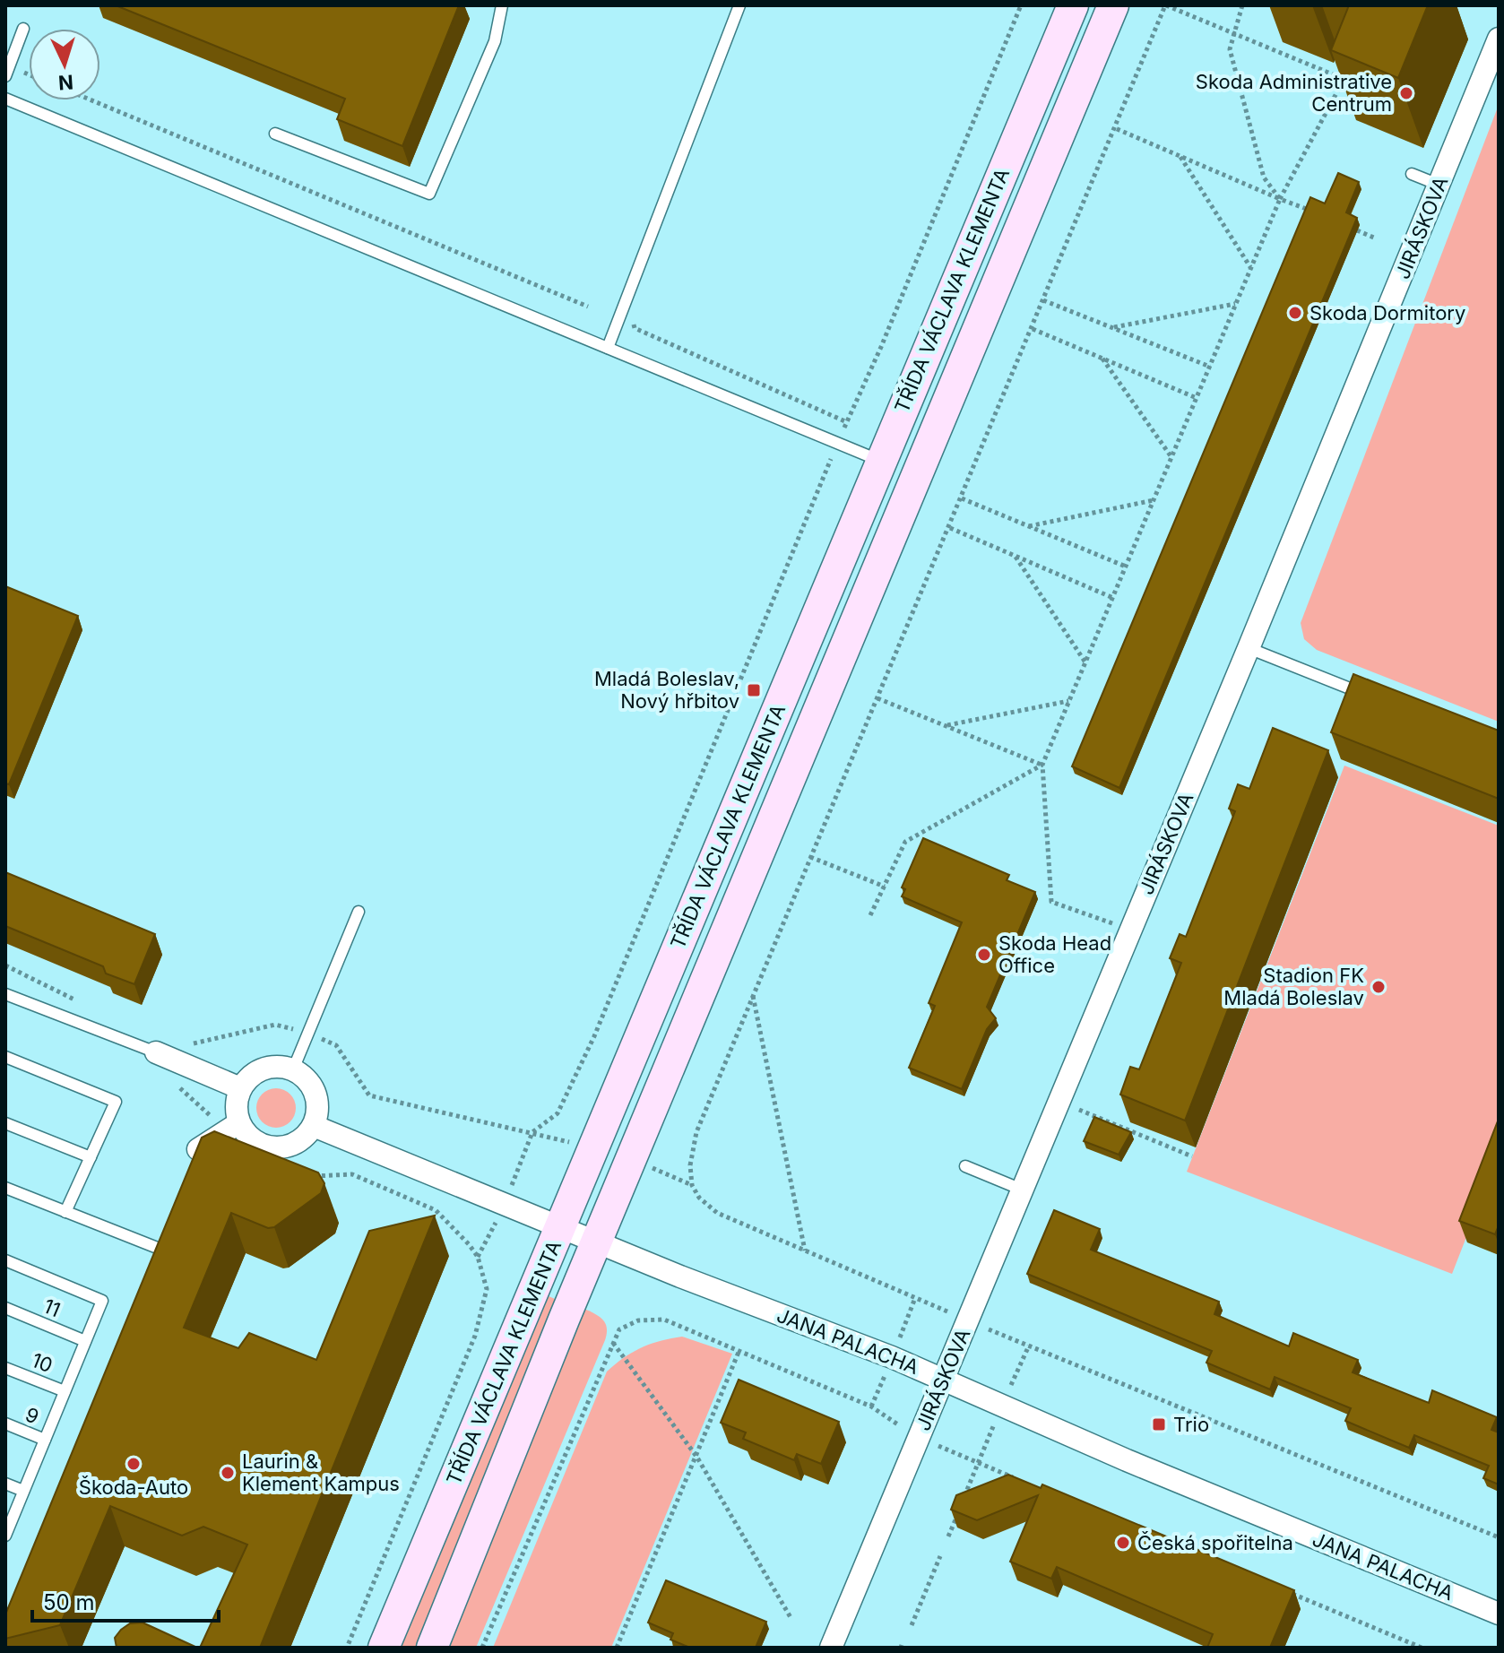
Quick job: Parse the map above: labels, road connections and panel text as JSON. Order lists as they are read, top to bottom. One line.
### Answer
{"streets":{"street":["JIRÁSKOVA","TŘÍDA VÁCLAVA KLEMENTA","JANA PALACHA"],"lane":["11","10","9"]},"crossings":[["JIRÁSKOVA","JANA PALACHA"],["TŘÍDA VÁCLAVA KLEMENTA","JANA PALACHA"]],"places":{"other":["Skoda Administrative Centrum","Skoda Dormitory","Skoda Head Office","Stadion FK Mladá Boleslav","Škoda-Auto","Laurin & Klement Kampus","Česká spořitelna"],"transit":["Mladá Boleslav, Nový hřbitov","Trio"]},"scale_bar":"50 m","north":"bottom"}
